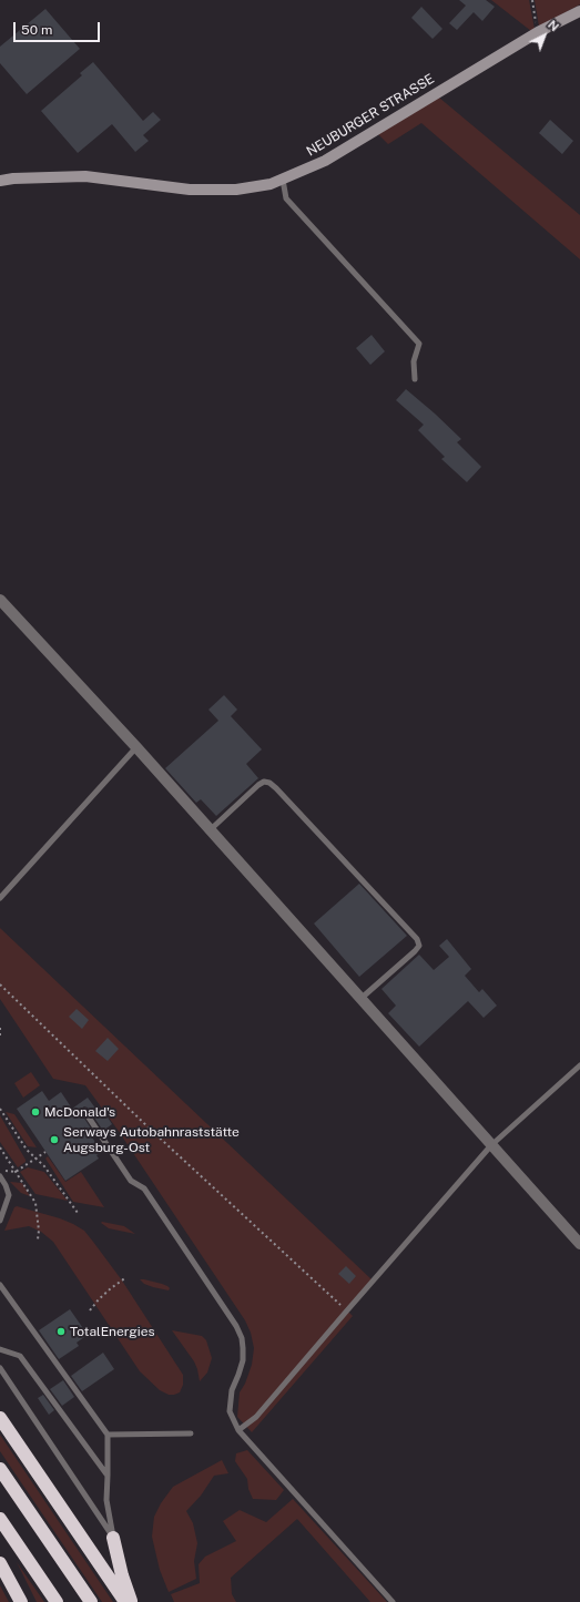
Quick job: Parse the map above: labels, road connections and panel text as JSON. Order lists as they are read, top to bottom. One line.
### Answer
{"streets":{"street":["NEUBURGER STRASSE"]},"places":["McDonald's","Serways Autobahnraststätte Augsburg-Ost","TotalEnergies"],"scale_bar":"50 m","north":"top right"}
